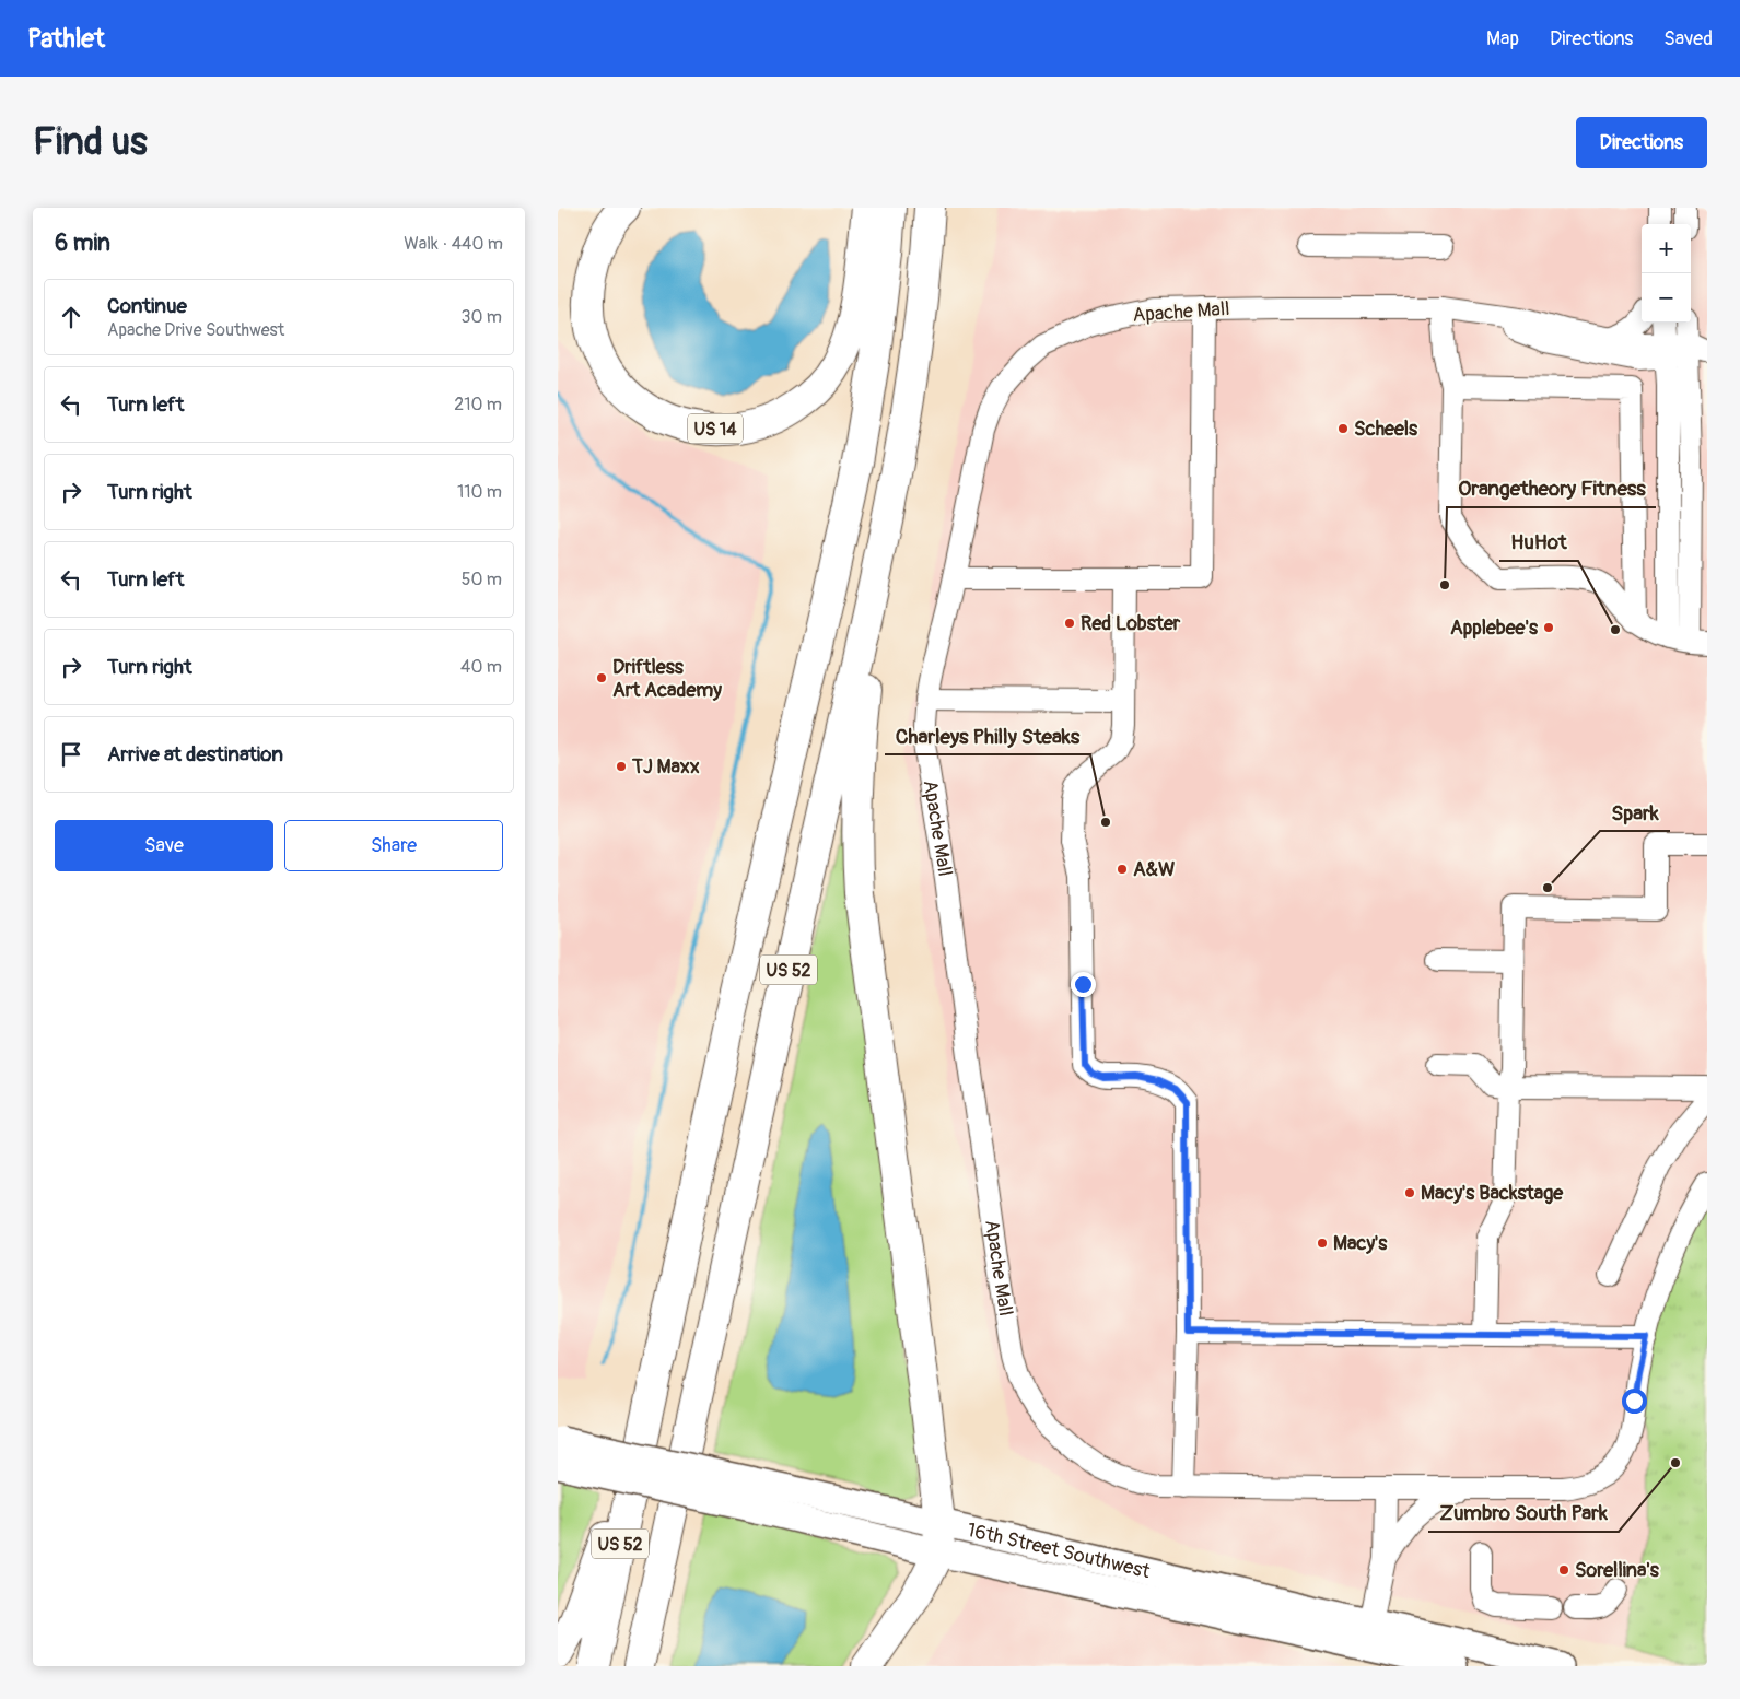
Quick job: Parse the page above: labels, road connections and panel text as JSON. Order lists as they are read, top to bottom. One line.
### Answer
{"streets":{"highway":["US 14","US 52"],"main road":["16th Street Southwest"],"street":["Apache Mall"]},"places":["Scheels","Orangetheory Fitness","Red Lobster","Applebee's","HuHot","Driftless Art Academy","TJ Maxx","Charleys Philly Steaks","A&W","Spark","Macy's Backstage","Macy's","Zumbro South Park","Sorellina's"],"page":{"header":"Pathlet","nav":["Map","Directions","Saved"],"buttons":["Directions",["Save","Share"]],"title":"Find us","heading":["6 min","Walk · 440 m"],"map_buttons":["+","−"],"list":[["Continue","Apache Drive Southwest","30 m"],["Turn left","210 m"],["Turn right","110 m"],["Turn left","50 m"],["Turn right","40 m"],"Arrive at destination"]}}
